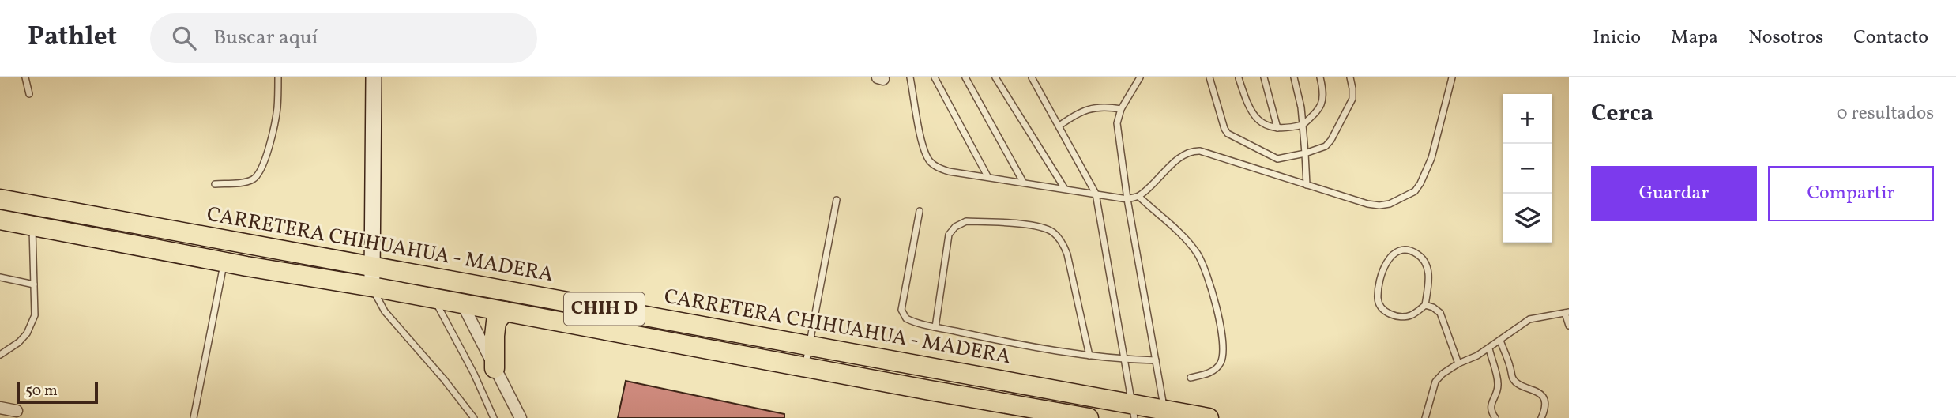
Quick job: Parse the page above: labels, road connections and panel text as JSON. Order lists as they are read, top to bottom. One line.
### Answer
{"streets":{"highway":["CARRETERA CHIHUAHUA - MADERA","CHIH D"]},"scale_bar":"50 m","page":{"header":"Pathlet","search":"Buscar aquí","nav":["Inicio","Mapa","Nosotros","Contacto"],"heading":["Cerca","0 resultados"],"map_buttons":["+","−"],"buttons":["Guardar","Compartir"],"scale":"50 m"}}
